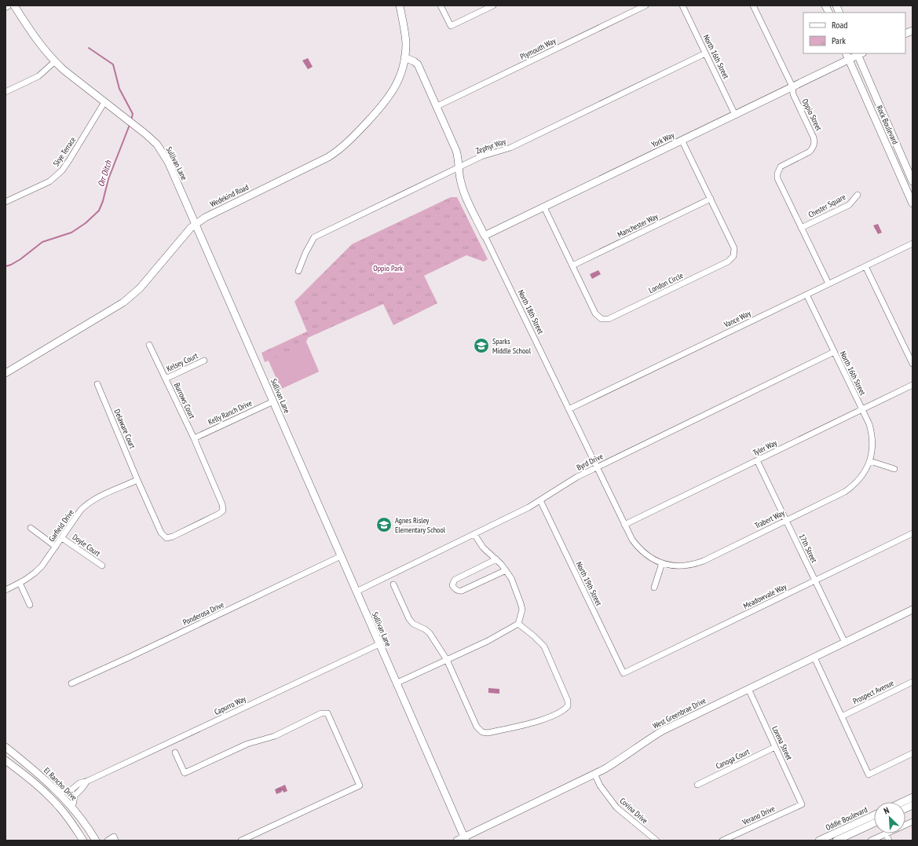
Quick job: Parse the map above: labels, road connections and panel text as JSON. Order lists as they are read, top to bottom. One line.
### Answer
{"streets":{"street":["Plymouth Way","North 16th Street","Oppio Street","Rock Boulevard","York Way","Zephyr Way","Skye Terrace","Sullivan Lane","Wedekind Road","Chester Square","Manchester Way","London Circle","North 18th Street","Vance Way","Kelsey Court","Burrows Court","Kelly Ranch Drive","Delaware Court","Tyler Way","Byrd Drive","Trabert Way","Garfield Drive","Doyle Court","17th Street","North 19th Street","Meadowvale Way","Ponderosa Drive","Prospect Avenue","Capurro Way","West Greenbrae Drive","Lorena Street","Canoga Court","El Rancho Drive","Covina Drive","Verano Drive","Oddie Boulevard"]},"crossings":[["Plymouth Way","North 18th Street"],["North 16th Street","York Way"],["North 16th Street","Zephyr Way"],["North 16th Street","Vance Way"],["North 16th Street","Tyler Way"],["North 16th Street","Byrd Drive"],["North 16th Street","Trabert Way"],["Oppio Street","York Way"],["Oppio Street","Chester Square"],["Oppio Street","Vance Way"],["Rock Boulevard","York Way"],["York Way","London Circle"],["York Way","North 18th Street"],["Zephyr Way","North 18th Street"],["Skye Terrace","Sullivan Lane"],["Sullivan Lane","Wedekind Road"],["Sullivan Lane","Kelly Ranch Drive"],["Sullivan Lane","Byrd Drive"],["Sullivan Lane","Ponderosa Drive"],["Sullivan Lane","Capurro Way"],["Sullivan Lane","West Greenbrae Drive"],["Wedekind Road","North 18th Street"],["Manchester Way","London Circle"],["North 18th Street","Vance Way"],["North 18th Street","Tyler Way"],["North 18th Street","Byrd Drive"],["North 18th Street","Trabert Way"],["Kelsey Court","Burrows Court"],["Burrows Court","Kelly Ranch Drive"],["Burrows Court","Delaware Court"],["Delaware Court","Garfield Drive"],["Tyler Way","17th Street"],["Byrd Drive","North 19th Street"],["Trabert Way","17th Street"],["Garfield Drive","Doyle Court"],["17th Street","Meadowvale Way"],["17th Street","West Greenbrae Drive"],["North 19th Street","Meadowvale Way"],["Capurro Way","El Rancho Drive"],["West Greenbrae Drive","Lorena Street"],["West Greenbrae Drive","Covina Drive"],["Lorena Street","Canoga Court"],["Lorena Street","Verano Drive"]],"water":["Orr Ditch"],"parks":["Oppio Park"],"places":{"school or university":["Sparks Middle School","Agnes Risley Elementary School"]},"legend":["Road","Park"],"north":"top left"}
